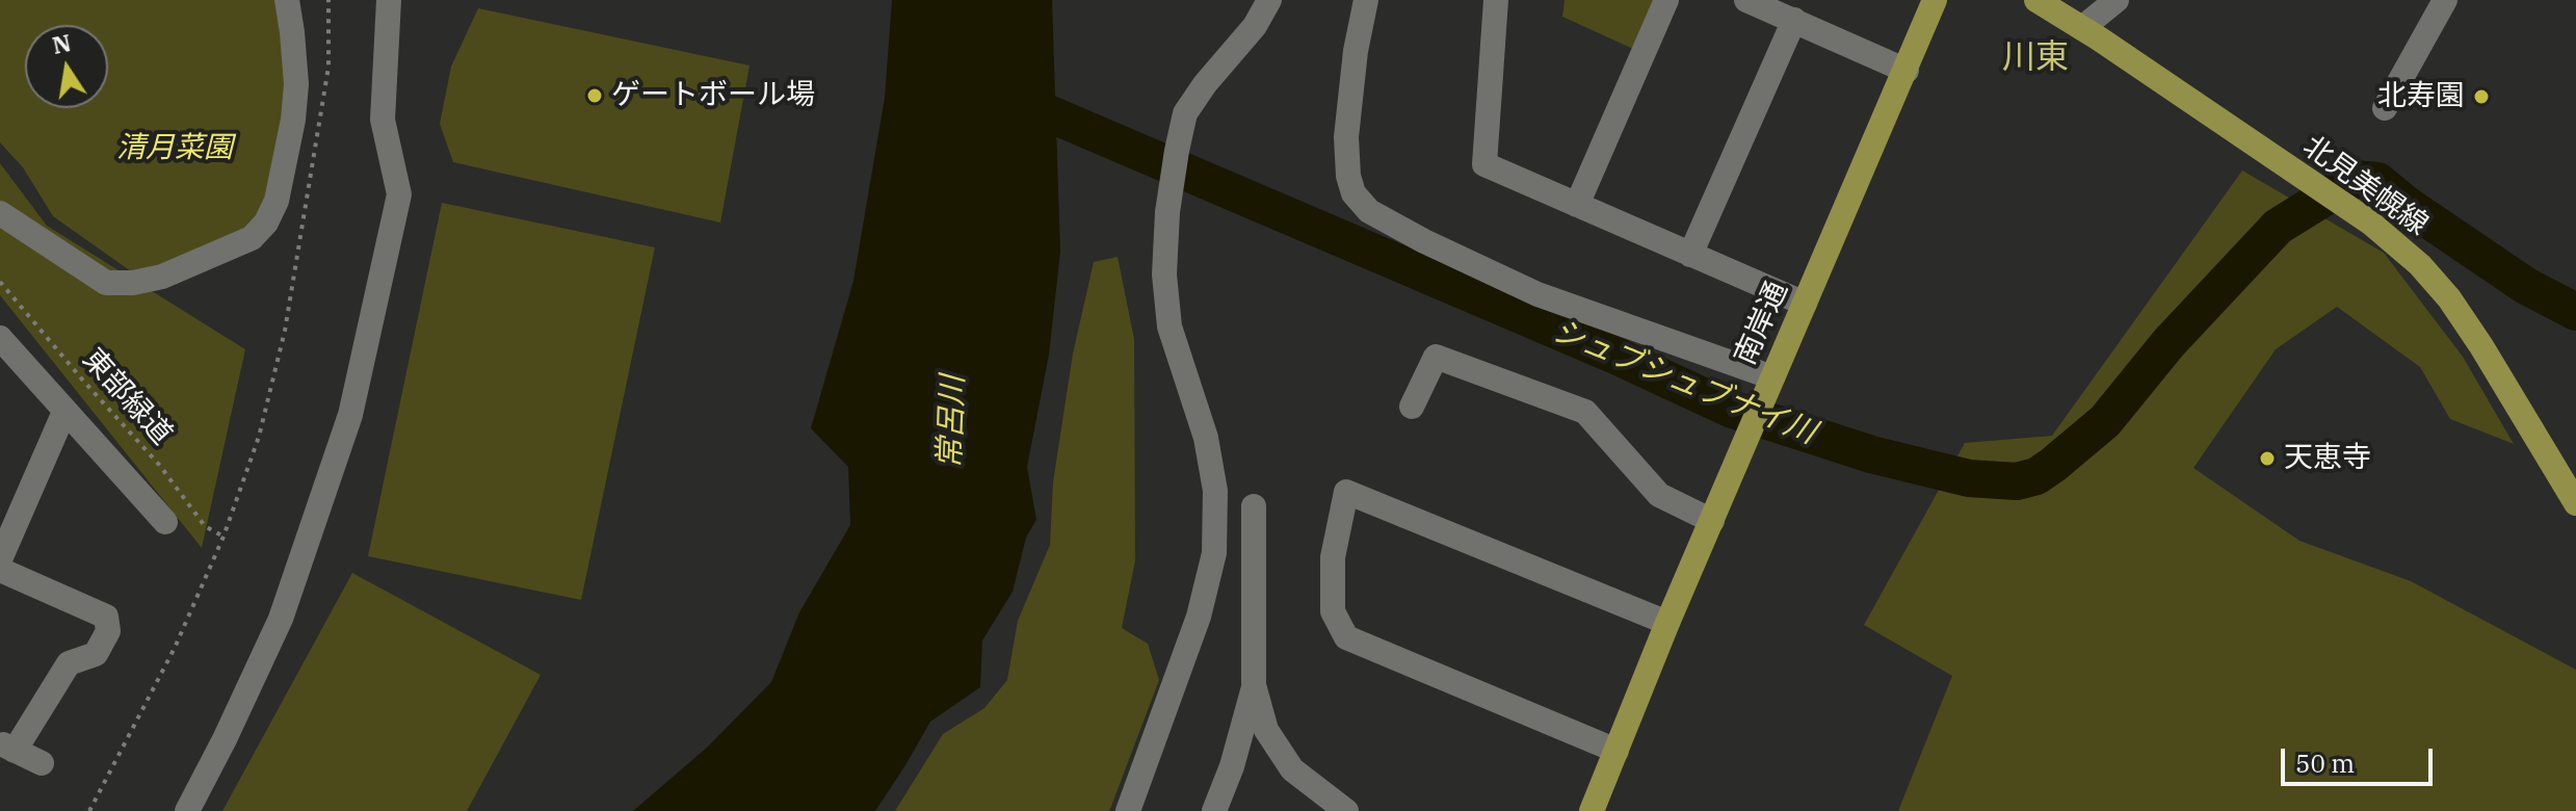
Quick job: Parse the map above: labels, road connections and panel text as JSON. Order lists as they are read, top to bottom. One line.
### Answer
{"streets":{"main road":["北見美幌線","南岸通"],"path":["東部緑道"]},"districts":["川東"],"water":["シュブシュブナイ川","常呂川"],"parks":["清月菜園"],"places":["ゲートボール場","北寿園","天恵寺"],"scale_bar":"50 m","north":"top"}
